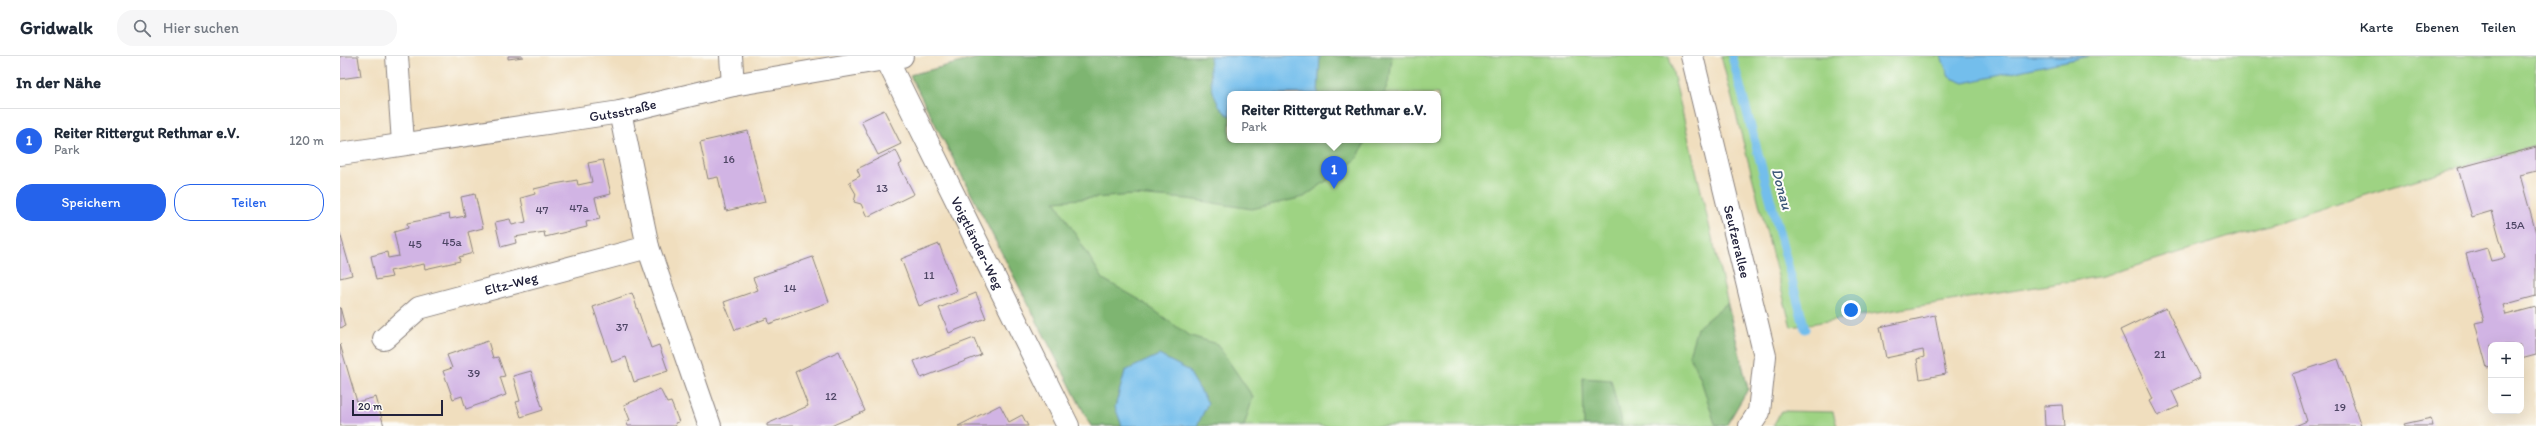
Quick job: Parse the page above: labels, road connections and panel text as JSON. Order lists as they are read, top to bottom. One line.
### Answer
{"streets":{"street":["Gutsstraße","Seufzerallee","Voigtländer-Weg","Eltz-Weg"]},"crossings":[["Gutsstraße","Voigtländer-Weg"]],"water":["Donau"],"house_numbers":["16","13","47a","47","15A","45a","45","11","14","37","21","39","12","19"],"scale_bar":"20 m","page":{"header":"Gridwalk","search":"Hier suchen","nav":["Karte","Ebenen","Teilen"],"heading":"In der Nähe","popup":["Reiter Rittergut Rethmar e.V.","Park"],"list":[{"mark":"1","name":"Reiter Rittergut Rethmar e.V.","note":"Park","value":"120 m"}],"pins":"1","buttons":["Speichern","Teilen"],"map_buttons":["+","−"],"scale":"20 m"}}
